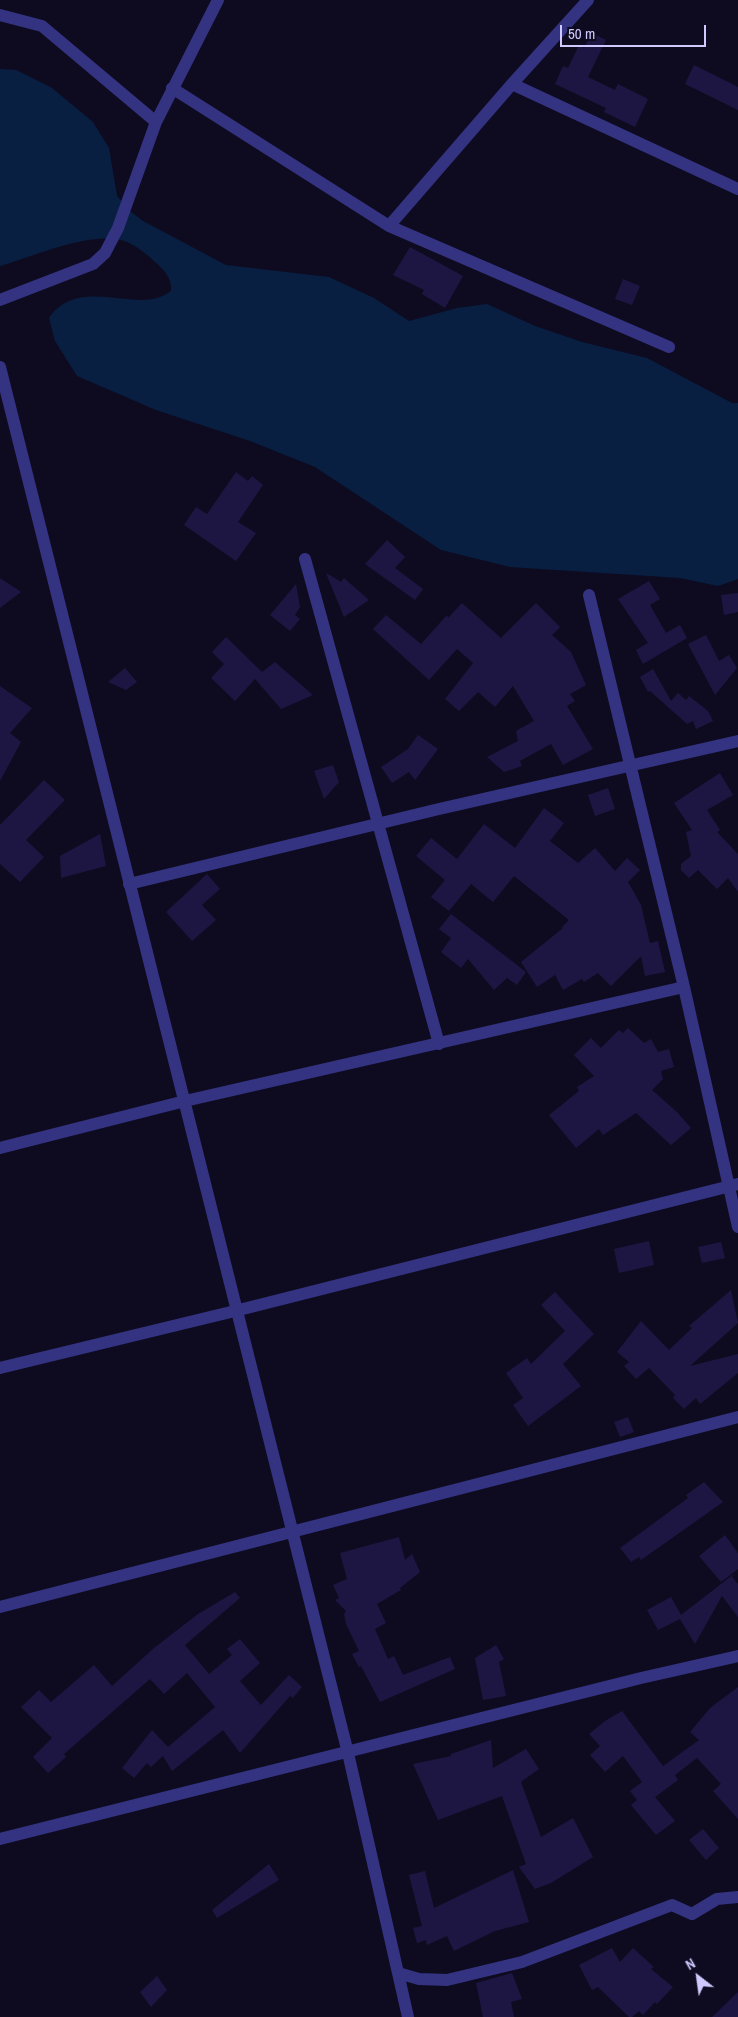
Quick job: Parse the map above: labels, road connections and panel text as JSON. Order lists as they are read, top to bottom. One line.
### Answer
{"scale_bar":"50 m","north":"top left"}
